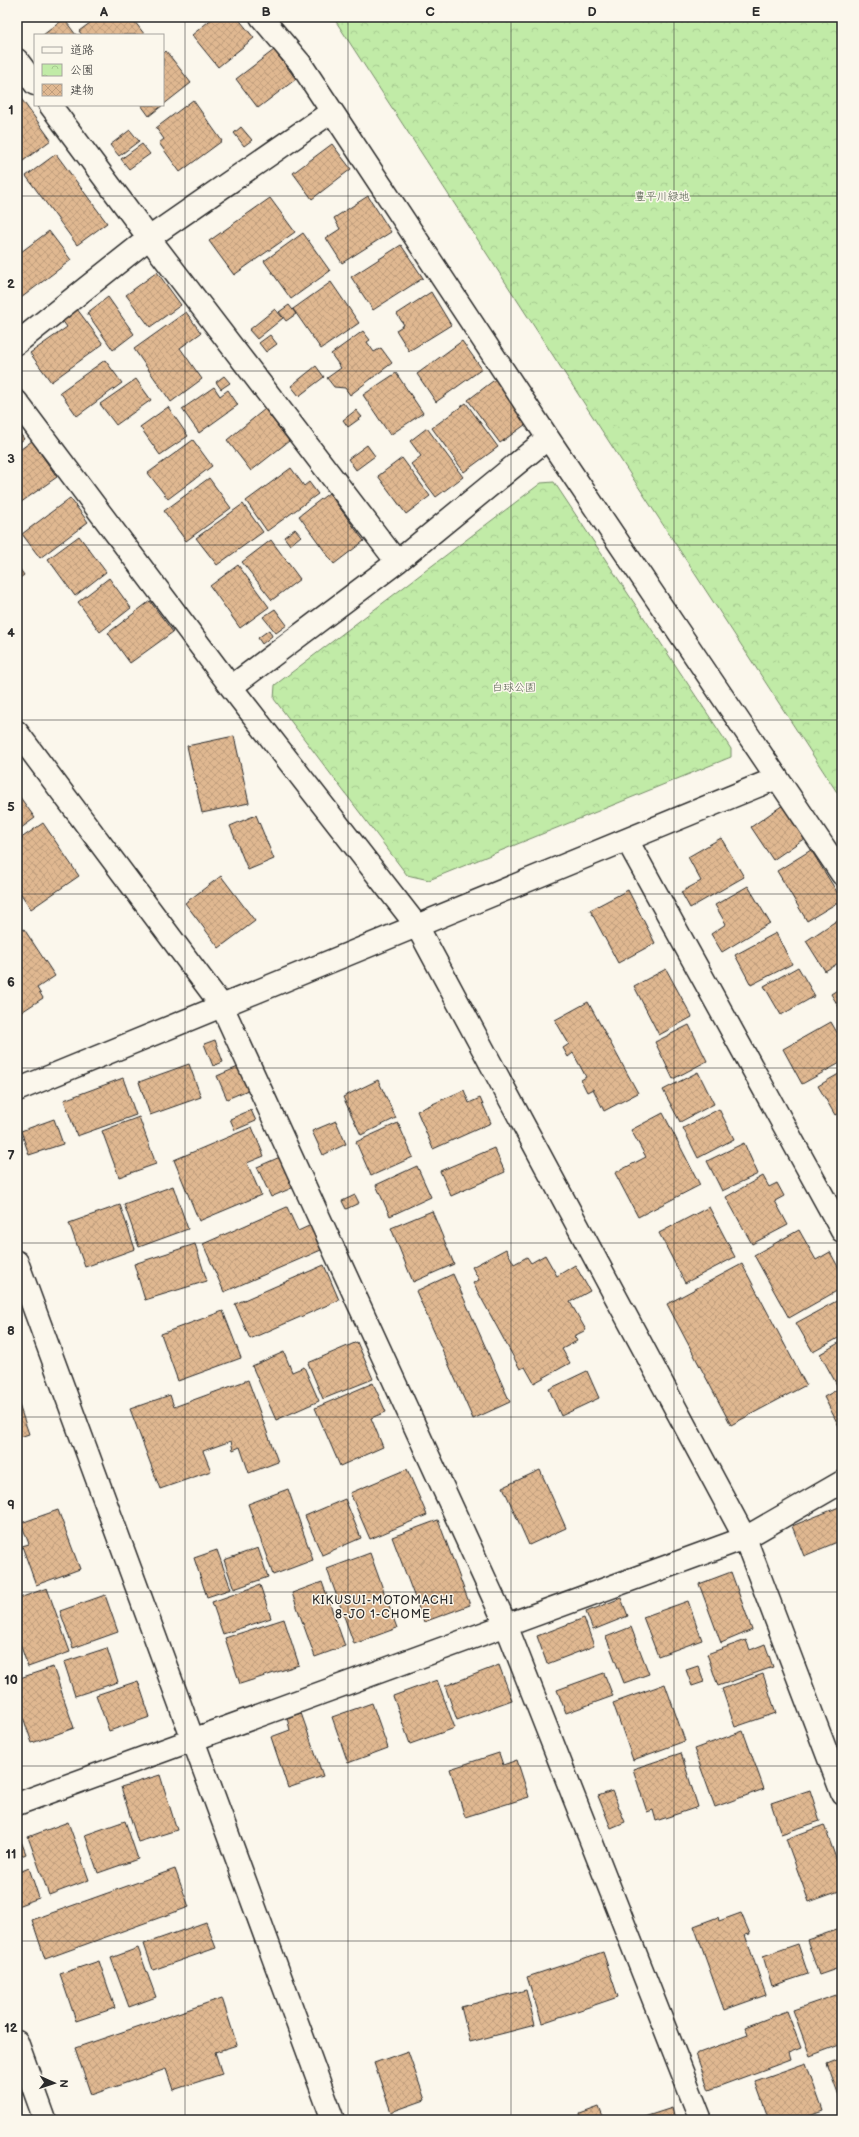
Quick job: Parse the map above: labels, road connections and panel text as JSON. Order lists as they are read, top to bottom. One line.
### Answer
{"districts":["KIKUSUI-MOTOMACHI 8-JO 1-CHOME"],"parks":["豊平川緑地","白球公園"],"legend":["道路","公園","建物"],"north":"right","grid":{"columns":["A","B","C","D","E"],"rows":["1","2","3","4","5","6","7","8","9","10","11","12"]}}
